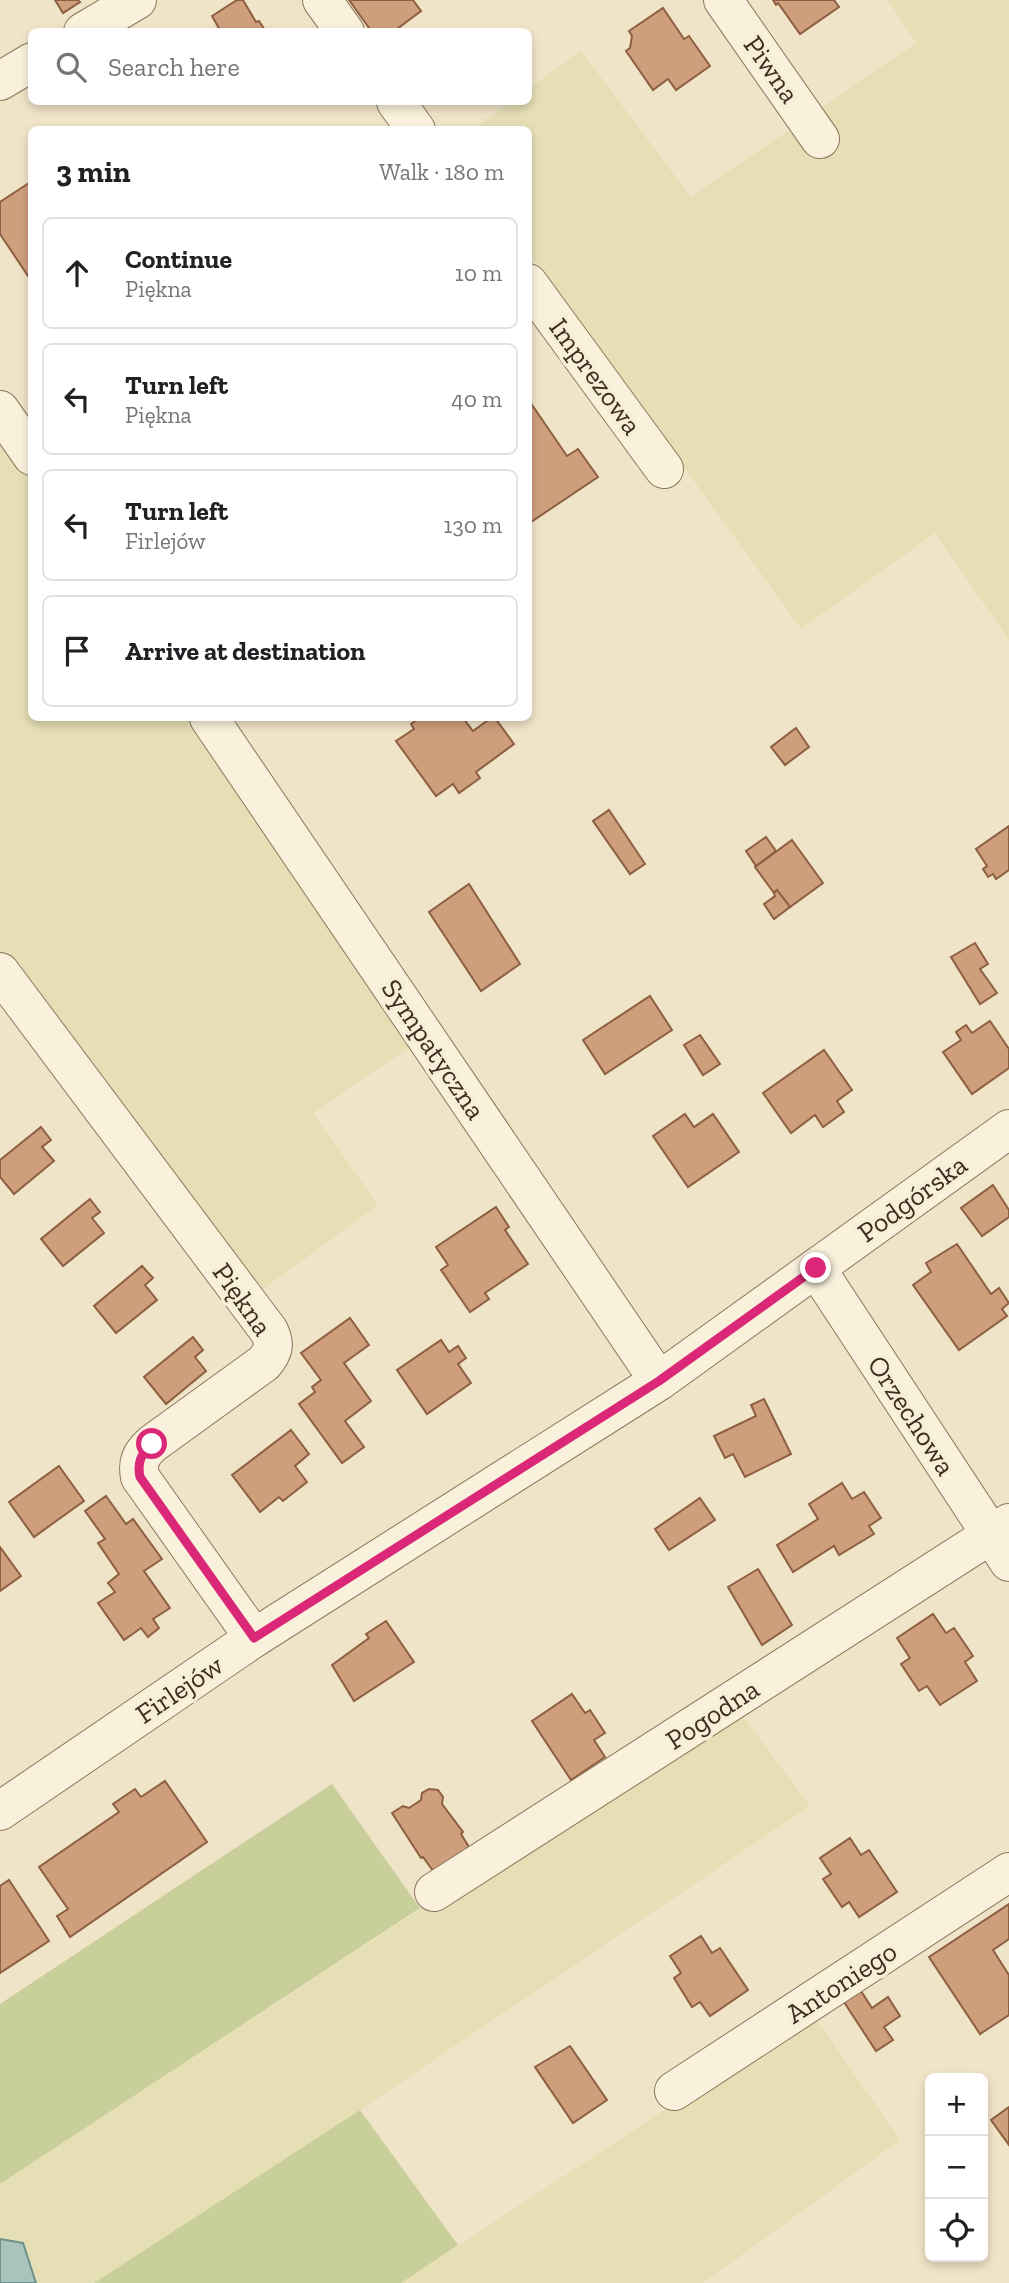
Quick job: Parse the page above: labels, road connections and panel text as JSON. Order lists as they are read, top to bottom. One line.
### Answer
{"streets":{"street":["Piwna","Imprezowa","Sympatyczna","Podgórska","Piękna","Orzechowa","Firlejów","Pogodna","Antoniego"]},"crossings":[["Sympatyczna","Firlejów"],["Podgórska","Orzechowa"],["Podgórska","Firlejów"],["Piękna","Firlejów"],["Orzechowa","Firlejów"],["Orzechowa","Pogodna"]],"page":{"search":"Search here","heading":["3 min","Walk · 180 m"],"list":[["Continue","Piękna","10 m"],["Turn left","Piękna","40 m"],["Turn left","Firlejów","130 m"],"Arrive at destination"],"map_buttons":["+","−"]}}
